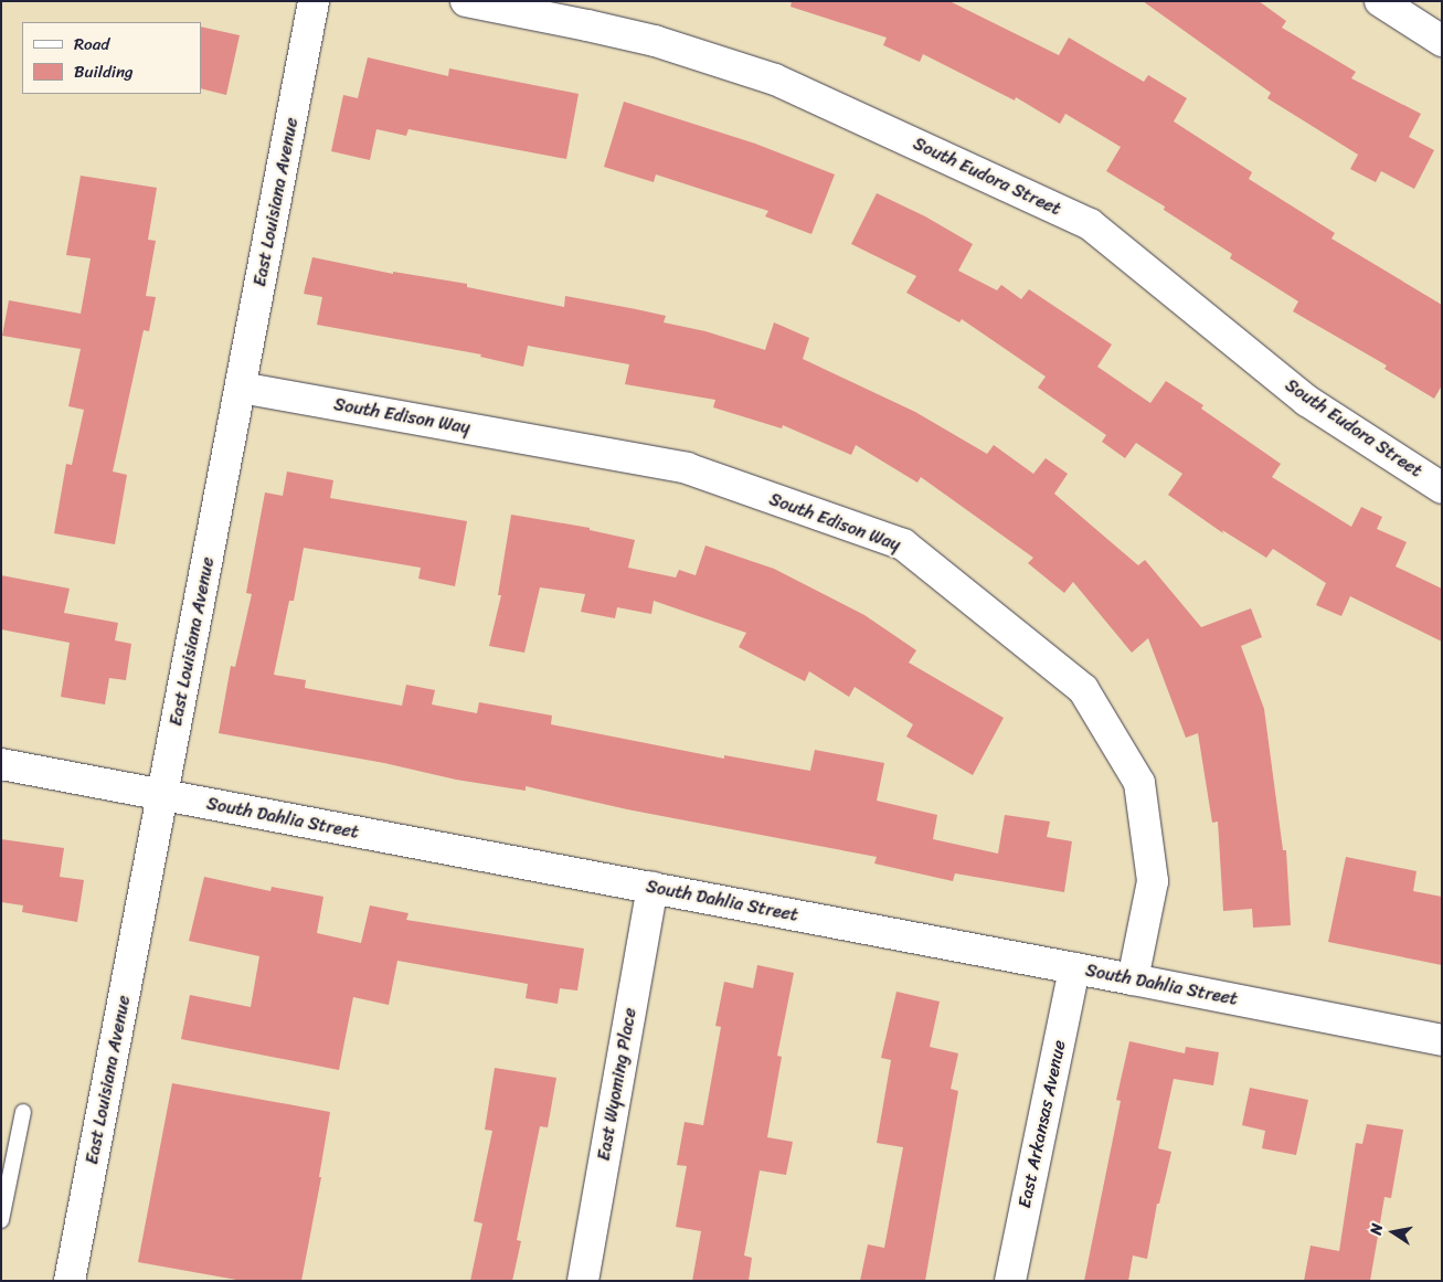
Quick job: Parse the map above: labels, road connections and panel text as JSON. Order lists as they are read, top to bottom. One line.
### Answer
{"streets":{"street":["South Eudora Street","East Louisiana Avenue","South Edison Way","South Dahlia Street","East Wyoming Place","East Arkansas Avenue"]},"crossings":[["East Louisiana Avenue","South Edison Way"],["East Louisiana Avenue","South Dahlia Street"],["South Edison Way","South Dahlia Street"],["South Dahlia Street","East Wyoming Place"],["South Dahlia Street","East Arkansas Avenue"]],"legend":["Road","Building"],"north":"left"}
